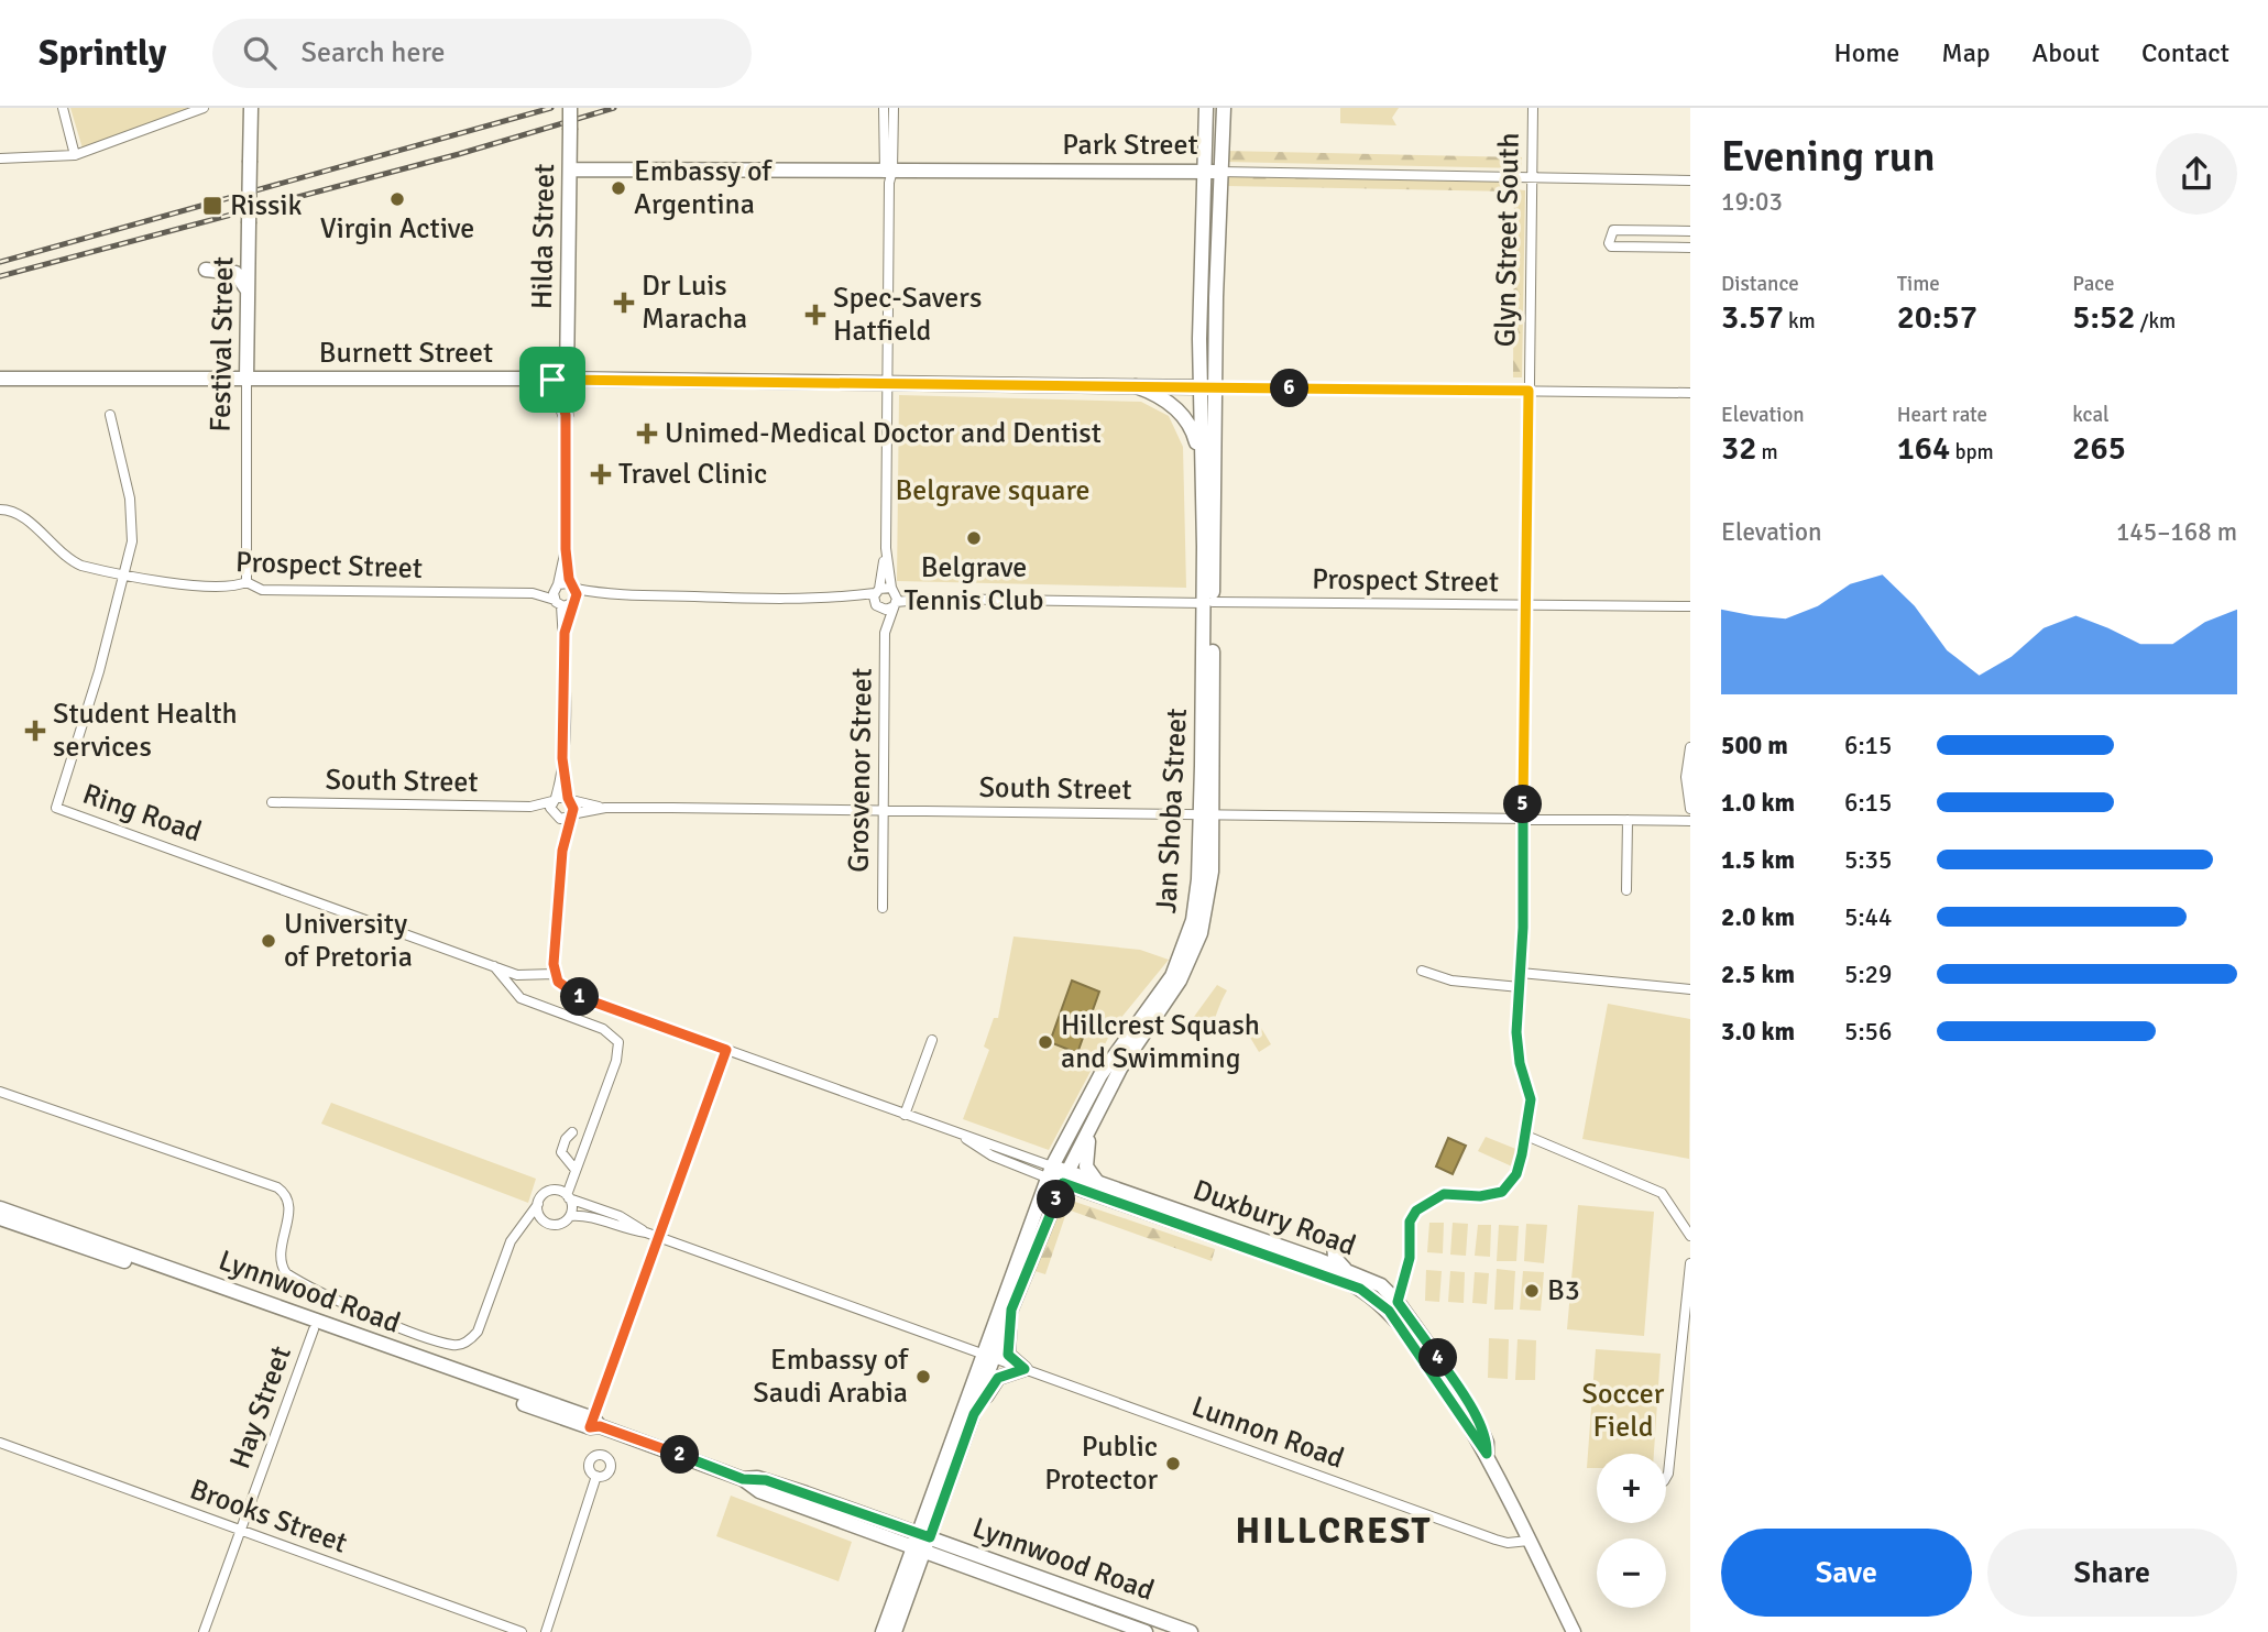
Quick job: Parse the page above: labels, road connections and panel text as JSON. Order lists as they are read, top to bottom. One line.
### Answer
{"streets":{"main road":["Park Street","Hilda Street","Festival Street","Burnett Street","Jan Shoba Street","Duxbury Road","Lynnwood Road"],"street":["Glyn Street South","Prospect Street","Grosvenor Street","South Street","Ring Road","Hay Street","Lunnon Road","Brooks Street"]},"crossings":[["Park Street","Hilda Street"],["Park Street","Glyn Street South"],["Park Street","Grosvenor Street"],["Park Street","Jan Shoba Street"],["Hilda Street","Burnett Street"],["Hilda Street","Prospect Street"],["Glyn Street South","Burnett Street"],["Glyn Street South","Prospect Street"],["Glyn Street South","South Street"],["Glyn Street South","Duxbury Road"],["Festival Street","Burnett Street"],["Festival Street","Prospect Street"],["Burnett Street","Grosvenor Street"],["Burnett Street","Jan Shoba Street"],["Prospect Street","Grosvenor Street"],["Prospect Street","Jan Shoba Street"],["Prospect Street","Ring Road"],["Grosvenor Street","South Street"],["South Street","Jan Shoba Street"],["Jan Shoba Street","Duxbury Road"],["Jan Shoba Street","Lynnwood Road"],["Jan Shoba Street","Lunnon Road"],["Ring Road","Duxbury Road"],["Ring Road","Lunnon Road"],["Duxbury Road","Lunnon Road"],["Lynnwood Road","Hay Street"],["Hay Street","Brooks Street"]],"districts":["HILLCREST"],"parks":["Belgrave square","Soccer Field"],"places":{"other":["Embassy of Argentina","Virgin Active","Belgrave Tennis Club","University of Pretoria","Hillcrest Squash and Swimming","B3","Embassy of Saudi Arabia","Public Protector"],"transit":["Rissik"],"health":["Dr Luis Maracha","Spec-Savers Hatfield","Unimed-Medical Doctor and Dentist","Travel Clinic","Student Health services"]},"page":{"header":"Sprintly","search":"Search here","nav":["Home","Map","About","Contact"],"heading":["Evening run","19:03"],"stats":[["Distance","3.57 km"],["Time","20:57"],["Pace","5:52 /km"],["Elevation","32 m"],["Heart rate","164 bpm"],["kcal","265"]],"pins":["6","5","1","3","4","2"],"chart":["Elevation","145–168 m"],"list":[{"name":"500 m","note":"6:15"},{"name":"1.0 km","note":"6:15"},{"name":"1.5 km","note":"5:35"},{"name":"2.0 km","note":"5:44"},{"name":"2.5 km","note":"5:29"},{"name":"3.0 km","note":"5:56"}],"map_buttons":["+","−"],"buttons":["Save","Share"]}}
